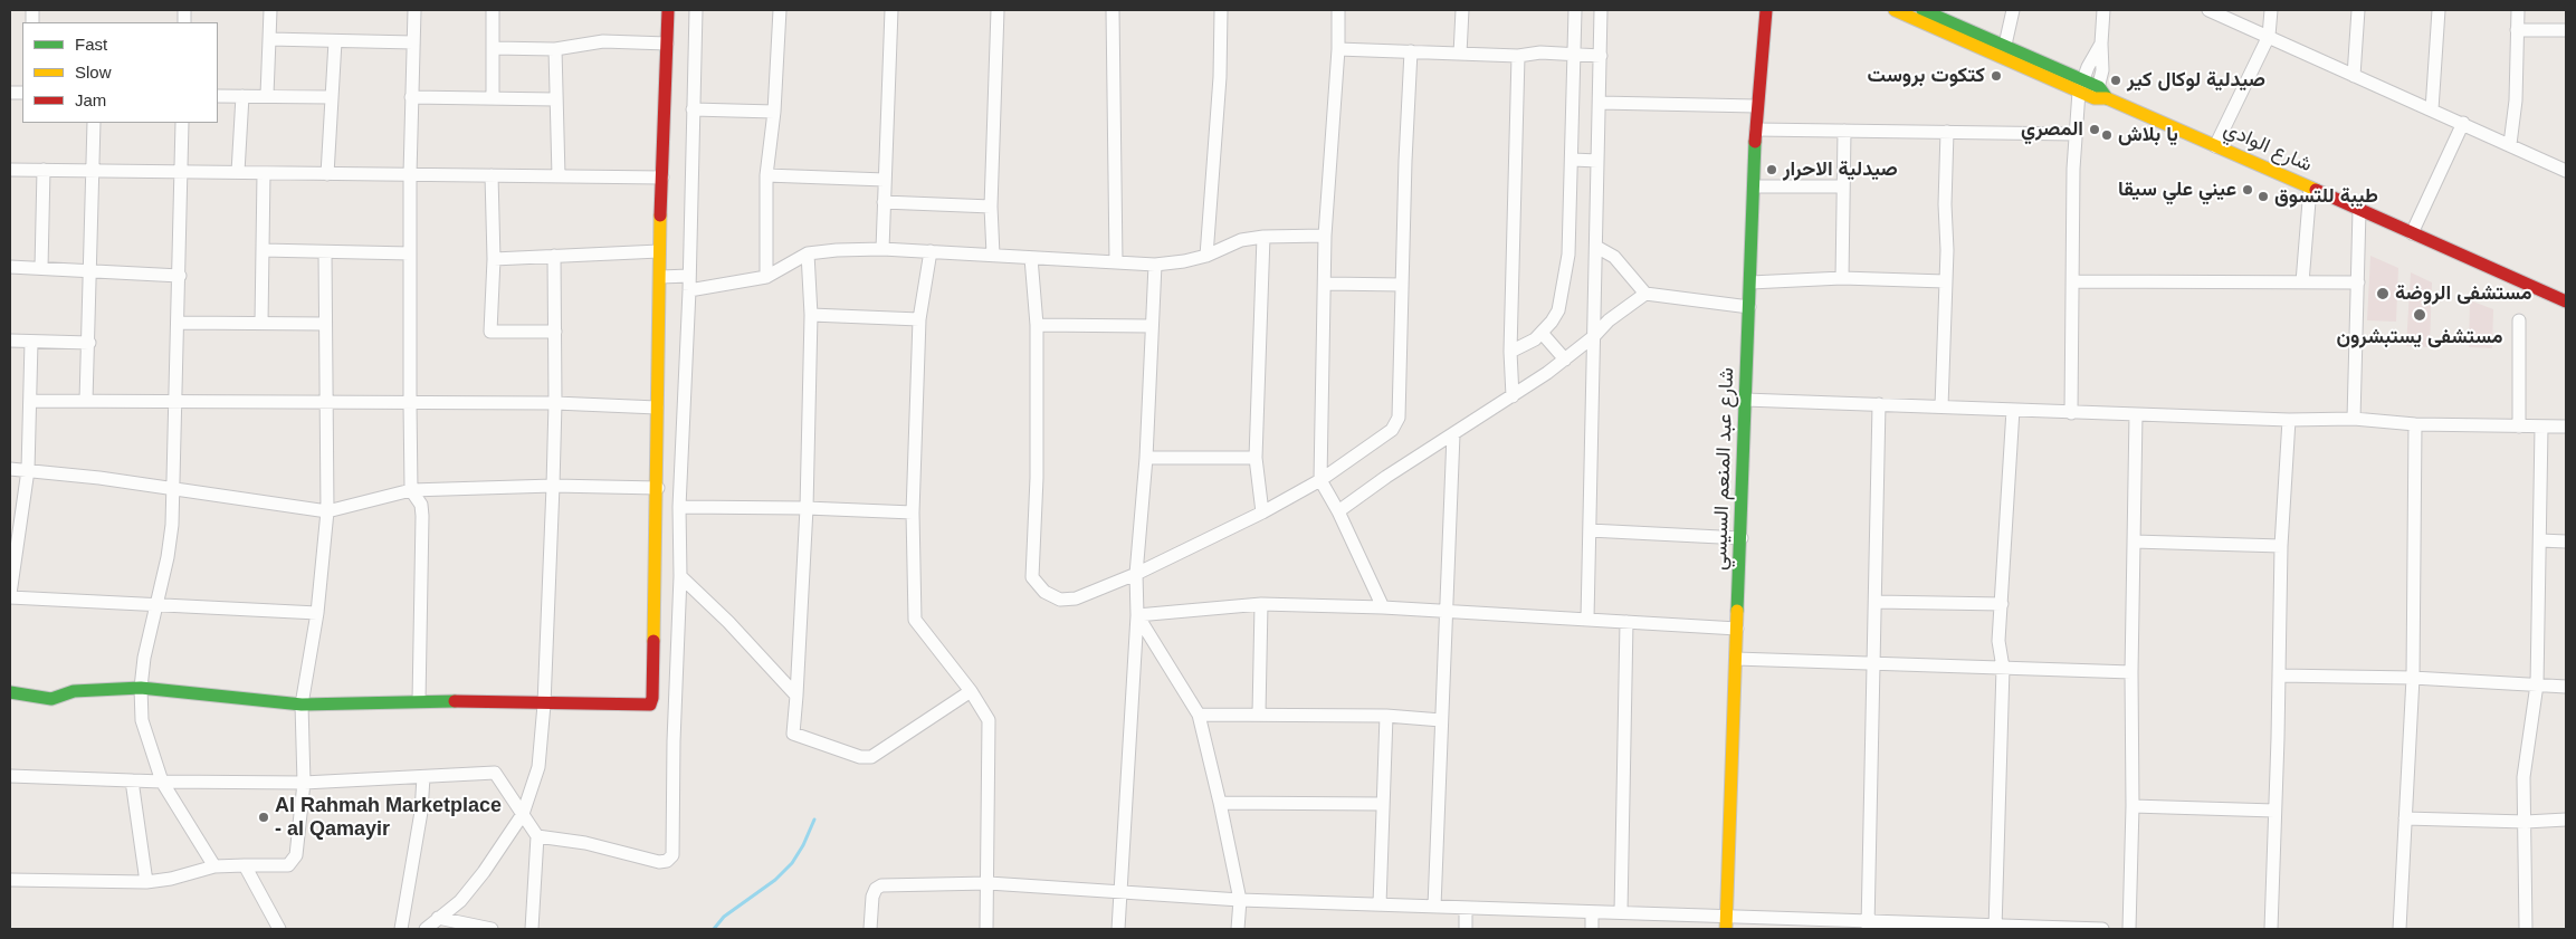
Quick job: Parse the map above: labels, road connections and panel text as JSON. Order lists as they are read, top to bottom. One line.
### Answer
{"streets":{"street":["شارع الوادي","شارع عبد المنعم السيسي"]},"places":["كتكوت بروست","صيدلية لوكال كير","المصري","يا بلاش","صيدلية الاحرار","عيني علي سيقا","طيبة للتسوق","مستشفى الروضة","مستشفى يستبشرون","Al Rahmah Marketplace - al Qamayir"],"legend":["Fast","Slow","Jam"]}
